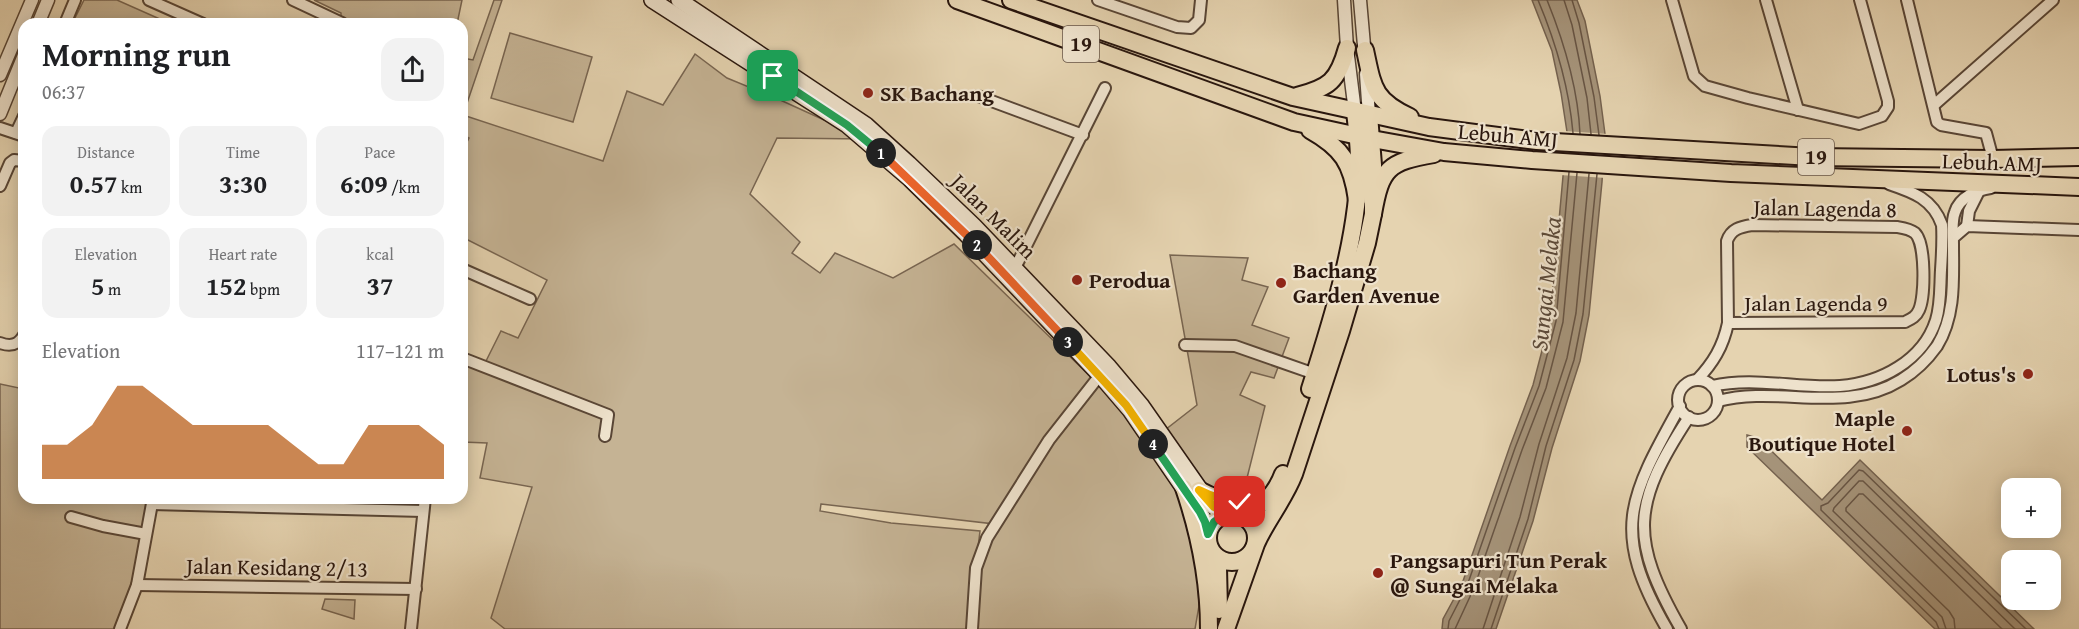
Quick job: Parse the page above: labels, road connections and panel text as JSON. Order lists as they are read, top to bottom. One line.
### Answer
{"streets":{"main road":["19","Lebuh AMJ","Jalan Malim"],"street":["Jalan Lagenda 8","Jalan Lagenda 9","Jalan Kesidang 2/13"]},"crossings":[["Jalan Lagenda 8","Jalan Lagenda 9"]],"water":["Sungai Melaka"],"places":["SK Bachang","Perodua","Bachang Garden Avenue","Lotus's","Maple Boutique Hotel","Pangsapuri Tun Perak @ Sungai Melaka"],"page":{"heading":["Morning run","06:37"],"stats":[["Distance","0.57 km"],["Time","3:30"],["Pace","6:09 /km"],["Elevation","5 m"],["Heart rate","152 bpm"],["kcal","37"]],"pins":["1","2","3","4"],"chart":["Elevation","117–121 m"],"map_buttons":["+","−"]}}
